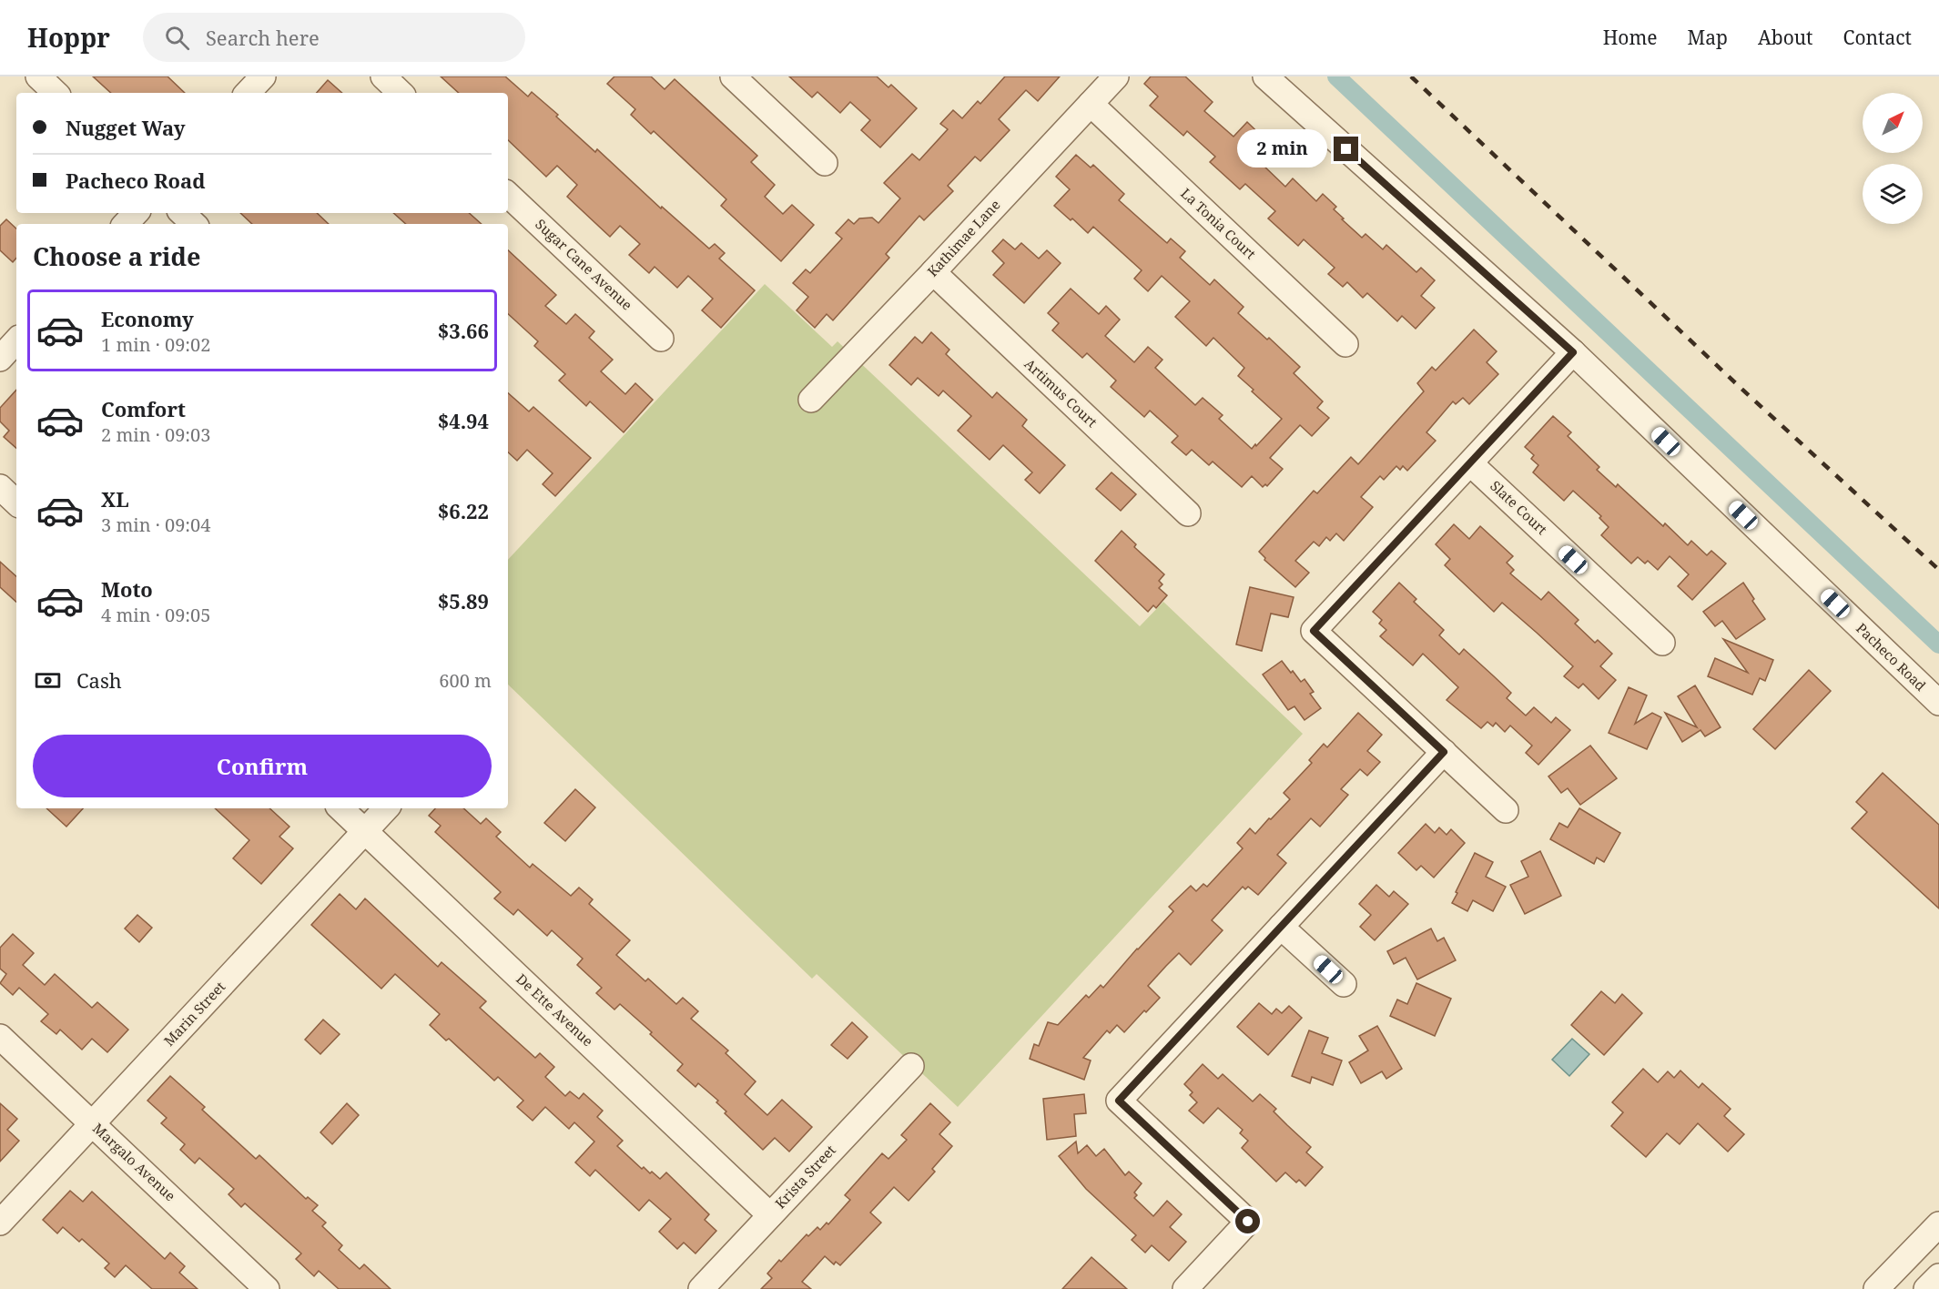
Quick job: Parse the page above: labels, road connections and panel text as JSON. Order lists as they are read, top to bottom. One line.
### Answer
{"streets":{"street":["La Tonia Court","Kathimae Lane","Sugar Cane Avenue","Artimus Court","Slate Court","Pacheco Road","De Ette Avenue","Marin Street","Margalo Avenue","Krista Street"]},"crossings":[["La Tonia Court","Kathimae Lane"],["Kathimae Lane","Artimus Court"],["De Ette Avenue","Marin Street"],["De Ette Avenue","Krista Street"],["Marin Street","Margalo Avenue"]],"north":"top right","page":{"header":"Hoppr","search":"Search here","nav":["Home","Map","About","Contact"],"banner":["Nugget Way","Pacheco Road"],"bubble":"2 min","heading":"Choose a ride","list":[{"name":"Economy","note":"1 min · 09:02","value":"$3.66"},{"name":"Comfort","note":"2 min · 09:03","value":"$4.94"},{"name":"XL","note":"3 min · 09:04","value":"$6.22"},{"name":"Moto","note":"4 min · 09:05","value":"$5.89"}],"pay":["Cash","600 m"],"buttons":"Confirm"}}
